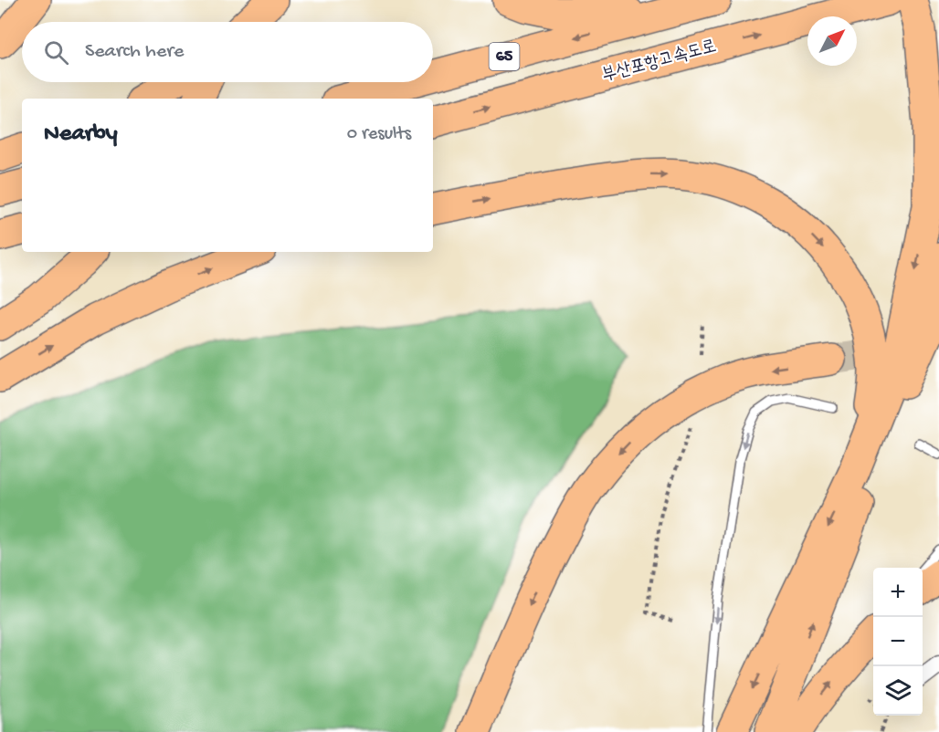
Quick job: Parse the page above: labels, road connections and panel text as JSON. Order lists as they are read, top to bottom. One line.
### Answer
{"streets":{"highway":["65","부산포항고속도로"]},"north":"top right","page":{"search":"Search here","heading":["Nearby","0 results"],"map_buttons":["+","−"]}}
